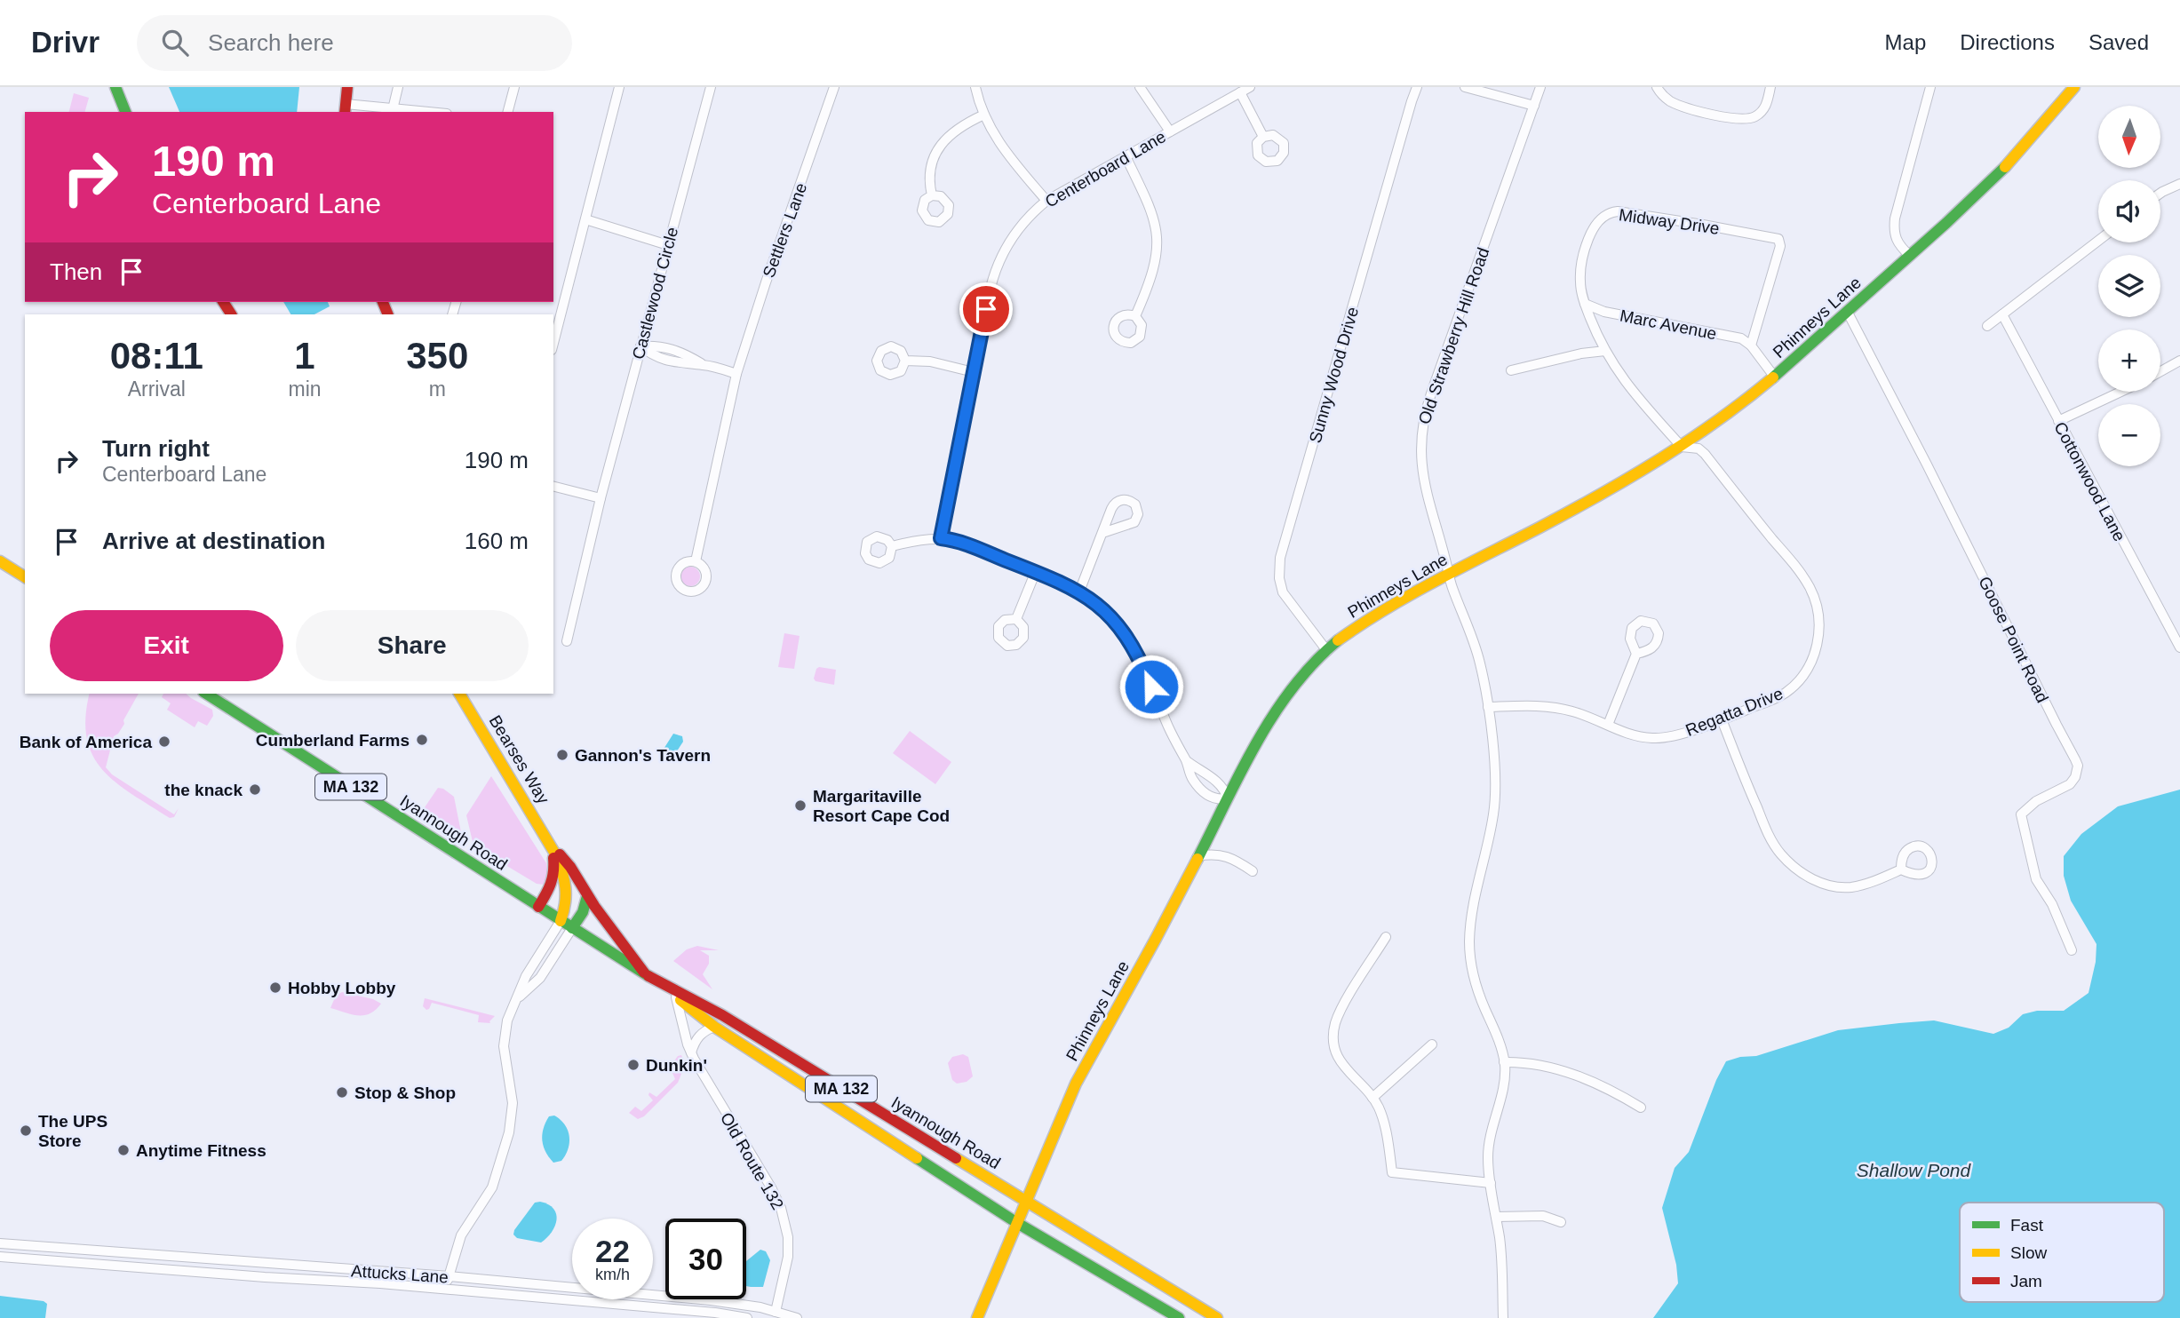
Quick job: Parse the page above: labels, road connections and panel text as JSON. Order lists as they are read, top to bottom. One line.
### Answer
{"streets":{"main road":["Phinneys Lane","Bearses Way","MA 132","Iyannough Road"],"street":["Centerboard Lane","Midway Drive","Settlers Lane","Castlewood Circle","Marc Avenue","Old Strawberry Hill Road","Sunny Wood Drive","Cottonwood Lane","Goose Point Road","Regatta Drive","Old Route 132","Attucks Lane"]},"crossings":[["Midway Drive","Phinneys Lane"],["Midway Drive","Marc Avenue"],["Midway Drive","Regatta Drive"],["Phinneys Lane","Old Strawberry Hill Road"],["Phinneys Lane","Sunny Wood Drive"],["Phinneys Lane","Goose Point Road"],["Phinneys Lane","Regatta Drive"],["Phinneys Lane","Iyannough Road"],["Old Strawberry Hill Road","Regatta Drive"],["Bearses Way","Iyannough Road"],["Bearses Way","Attucks Lane"],["Iyannough Road","Old Route 132"],["Old Route 132","Attucks Lane"]],"water":["Shallow Pond"],"places":["Cumberland Farms","Bank of America","Gannon's Tavern","the knack","Margaritaville Resort Cape Cod","Hobby Lobby","Dunkin'","Stop & Shop","The UPS Store","Anytime Fitness"],"legend":["Fast","Slow","Jam"],"north":"bottom","page":{"header":"Drivr","search":"Search here","nav":["Map","Directions","Saved"],"map_buttons":["+","−"],"turn":["190 m","Centerboard Lane"],"then":"Then","eta":["08:11","Arrival","1","min","350","m"],"list":[{"name":"Turn right","note":"Centerboard Lane","value":"190 m"},{"name":"Arrive at destination","value":"160 m"}],"buttons":["Exit","Share"],"speed":"22 km/h","limit":"30"}}
